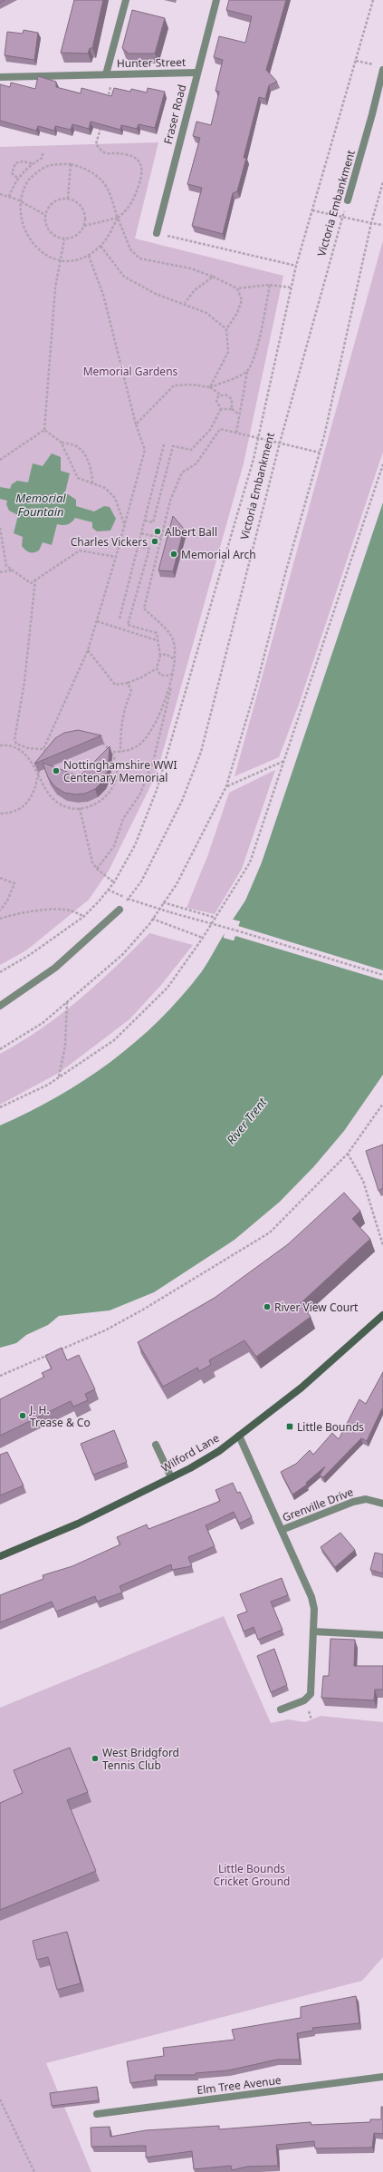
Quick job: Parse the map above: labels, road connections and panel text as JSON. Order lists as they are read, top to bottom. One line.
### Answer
{"streets":{"main road":["Wilford Lane"],"street":["Hunter Street","Fraser Road","Victoria Embankment","Grenville Drive","Elm Tree Avenue"]},"crossings":[["Hunter Street","Fraser Road"]],"water":["Memorial Fountain","River Trent"],"parks":["Memorial Gardens","Little Bounds Cricket Ground"],"places":{"other":["Albert Ball","Charles Vickers","Memorial Arch","Nottinghamshire WWI Centenary Memorial","River View Court","J. H. Trease & Co","West Bridgford Tennis Club"],"transit":["Little Bounds"]}}
